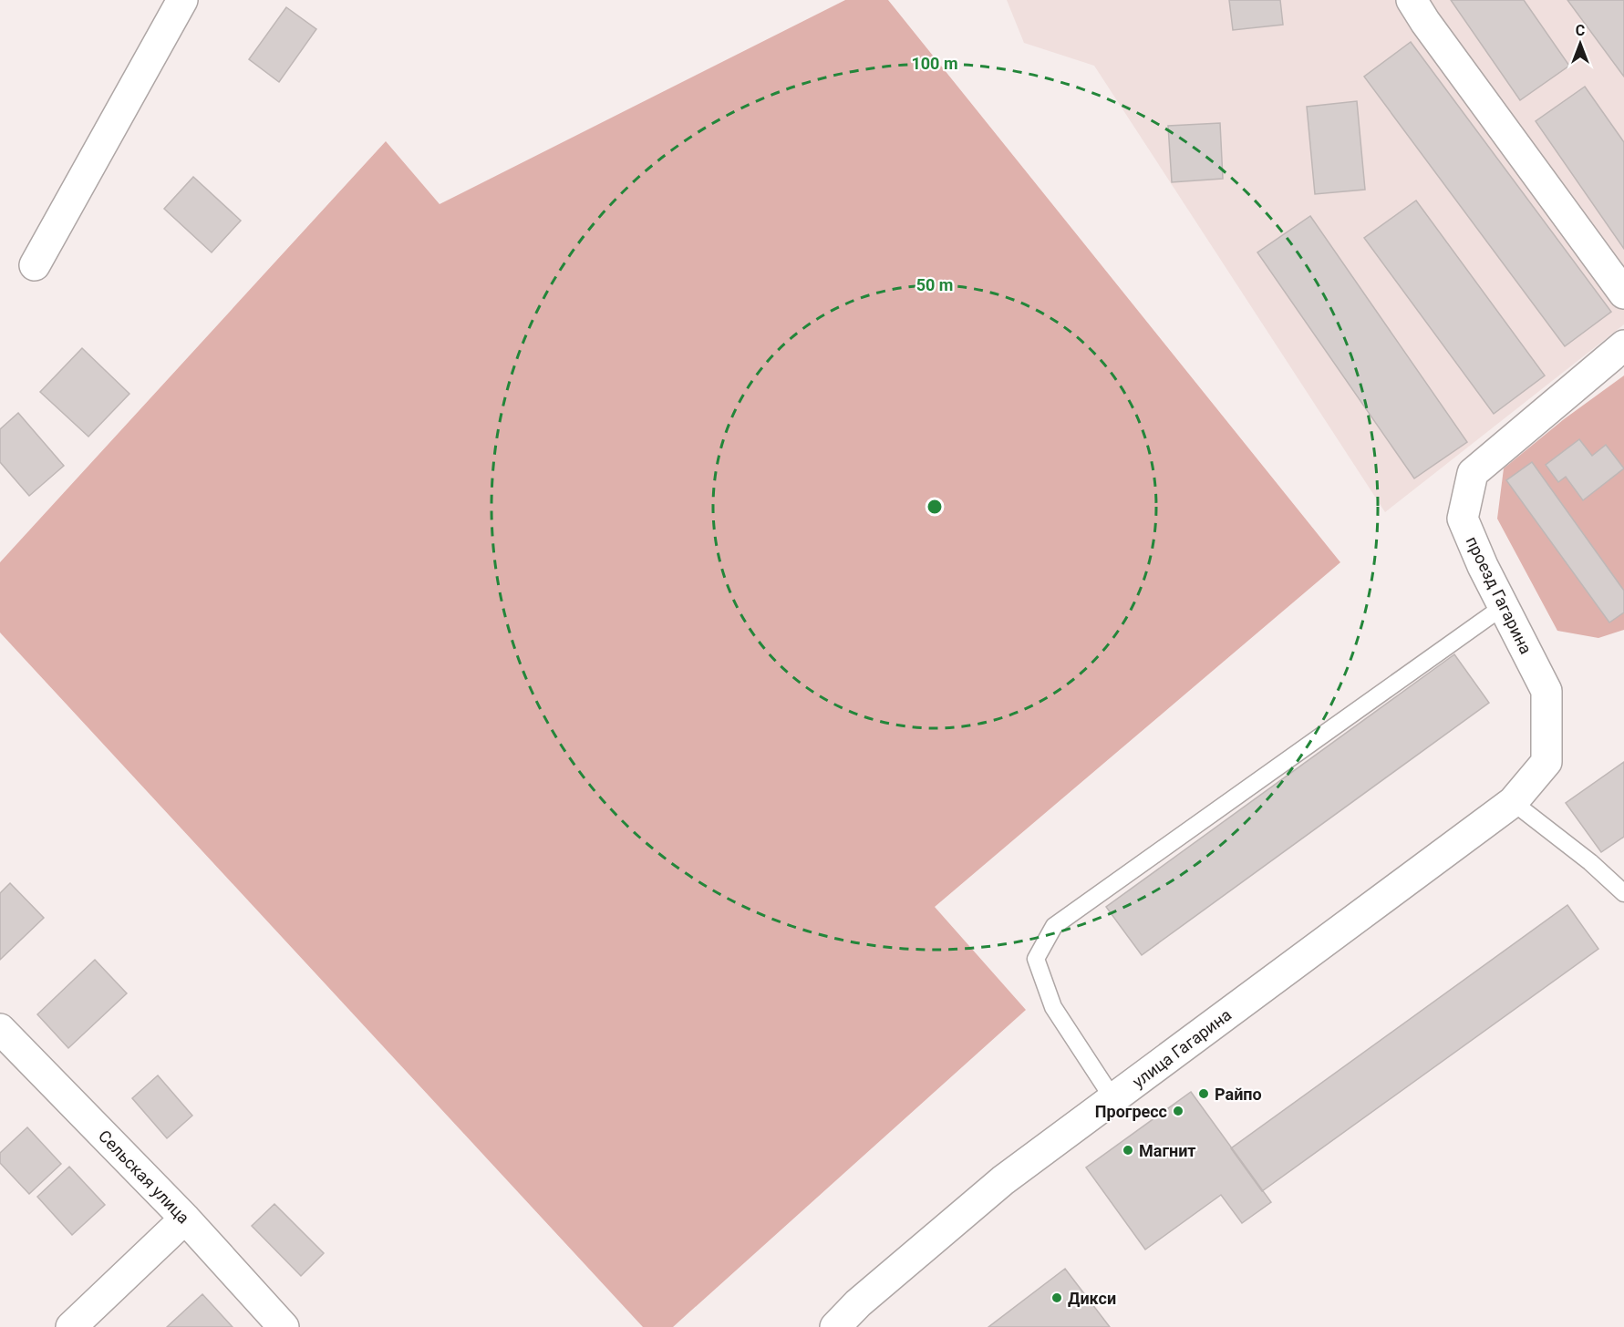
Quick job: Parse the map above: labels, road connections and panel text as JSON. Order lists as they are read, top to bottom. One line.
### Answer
{"streets":{"street":["проезд Гагарина","улица Гагарина","Сельская улица"]},"crossings":[["проезд Гагарина","улица Гагарина"]],"places":["Райпо","Прогресс","Магнит","Дикси"],"north":"top","rings":["100 m","50 m"]}
